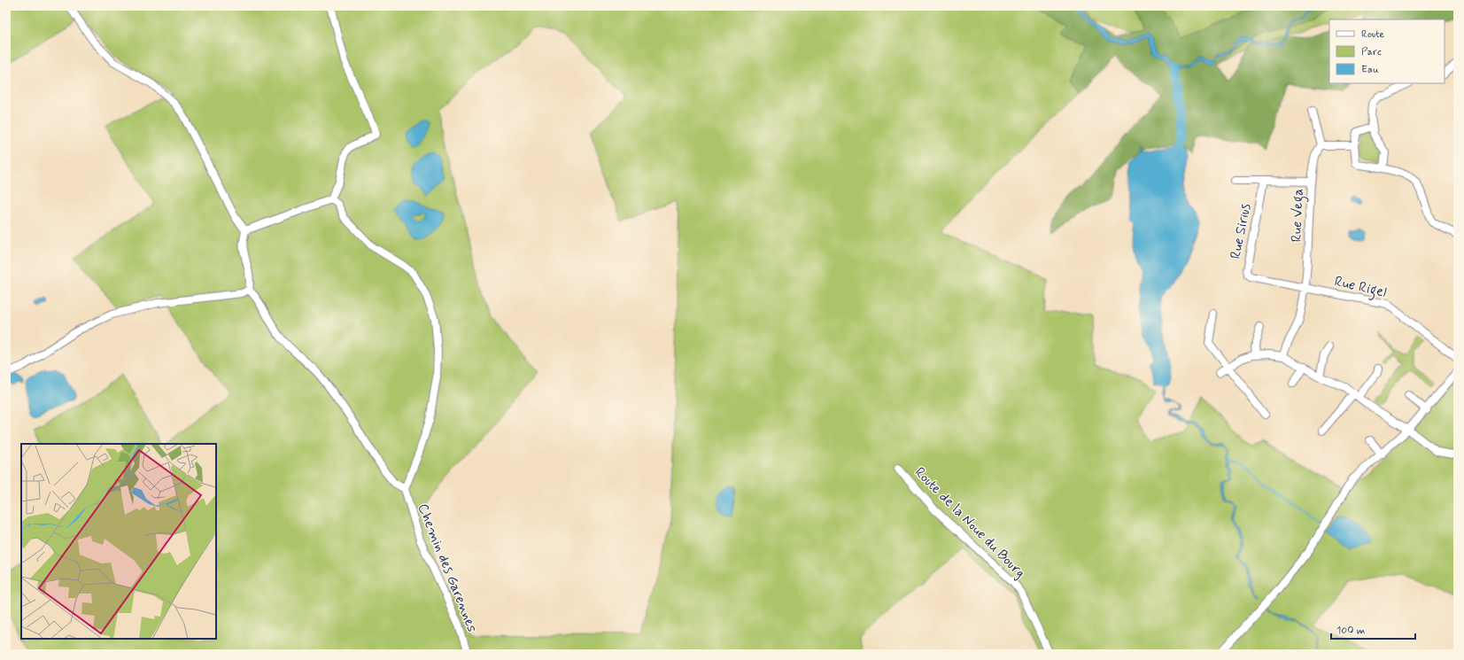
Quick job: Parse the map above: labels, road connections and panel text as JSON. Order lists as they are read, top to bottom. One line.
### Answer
{"streets":{"street":["Rue Vega","Rue Sirius","Rue Rigel","Route de la Noue du Bourg","Chemin des Garennes"]},"crossings":[["Rue Vega","Rue Sirius"],["Rue Vega","Rue Rigel"],["Rue Sirius","Rue Rigel"]],"legend":["Route","Parc","Eau"],"scale_bar":"100 m"}
